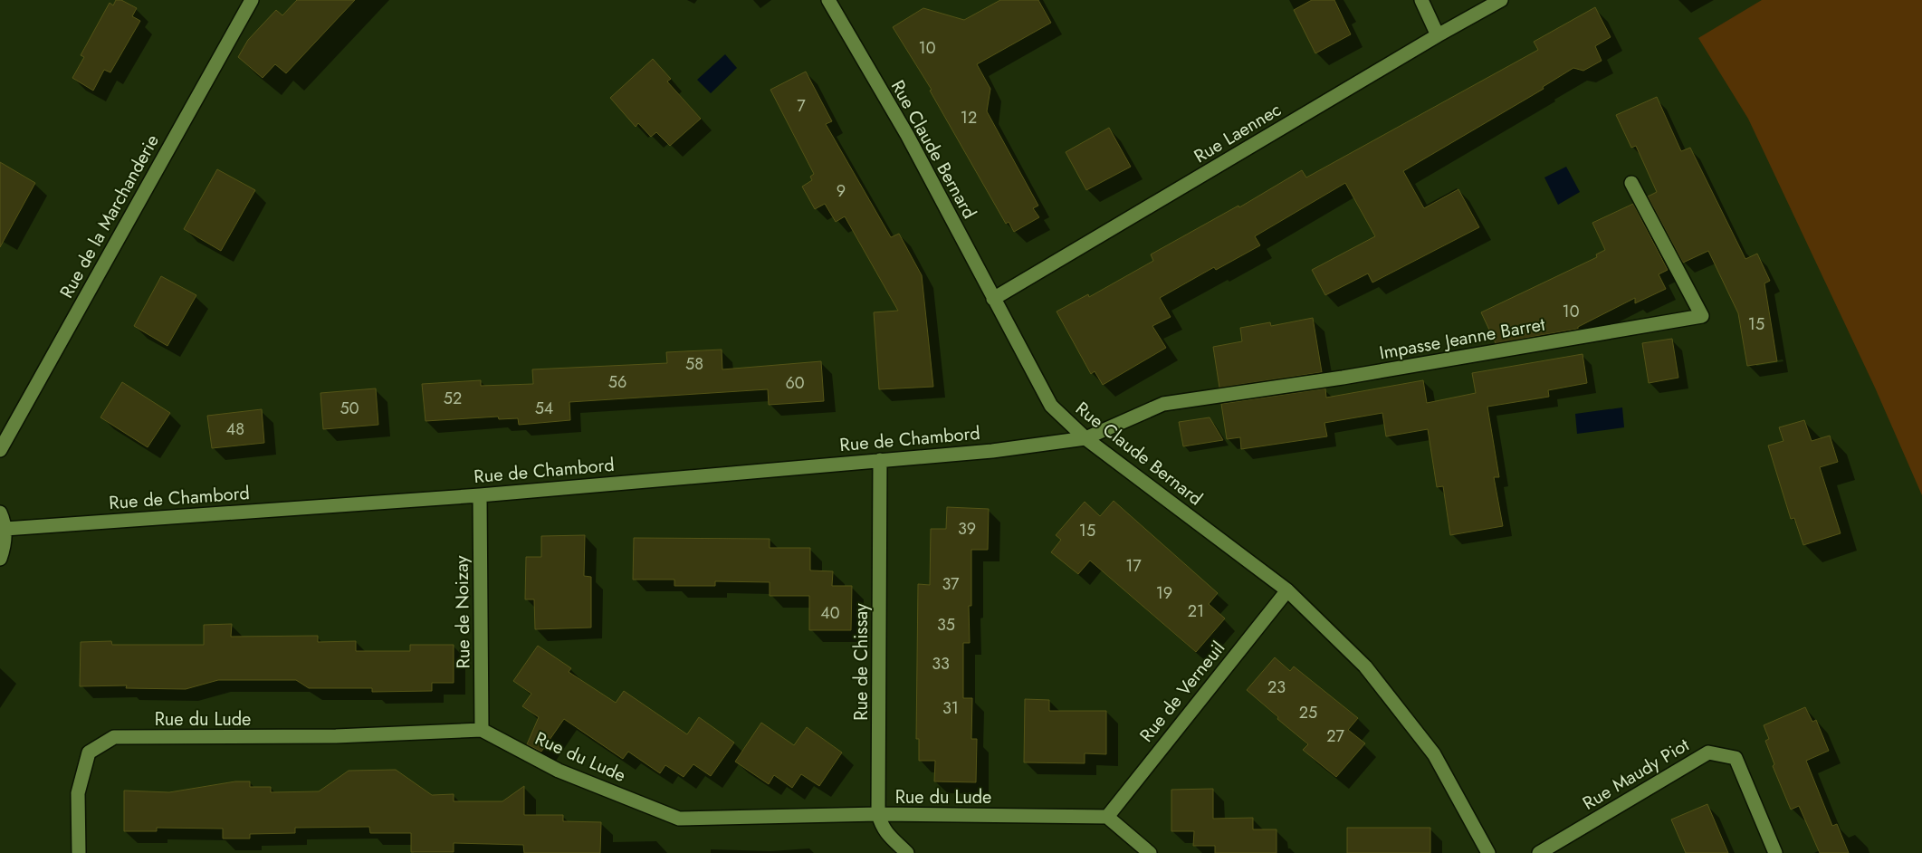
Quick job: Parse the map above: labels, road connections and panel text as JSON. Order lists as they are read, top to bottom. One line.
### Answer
{"streets":{"street":["Rue Laennec","Rue Claude Bernard","Rue de la Marchanderie","Impasse Jeanne Barret","Rue de Chambord","Rue de Noizay","Rue de Chissay","Rue de Verneuil","Rue du Lude","Rue Maudy Piot"]},"crossings":[["Rue Laennec","Rue Claude Bernard"],["Rue Claude Bernard","Impasse Jeanne Barret"],["Rue Claude Bernard","Rue de Chambord"],["Rue Claude Bernard","Rue de Verneuil"],["Impasse Jeanne Barret","Rue de Chambord"],["Rue de Chambord","Rue de Noizay"],["Rue de Chambord","Rue de Chissay"],["Rue de Noizay","Rue du Lude"],["Rue de Chissay","Rue du Lude"],["Rue de Verneuil","Rue du Lude"]],"house_numbers":["10","7","12","9","10","15","58","56","60","52","50","54","48","39","15","17","37","19","21","40","35","33","23","31","25","27"]}
